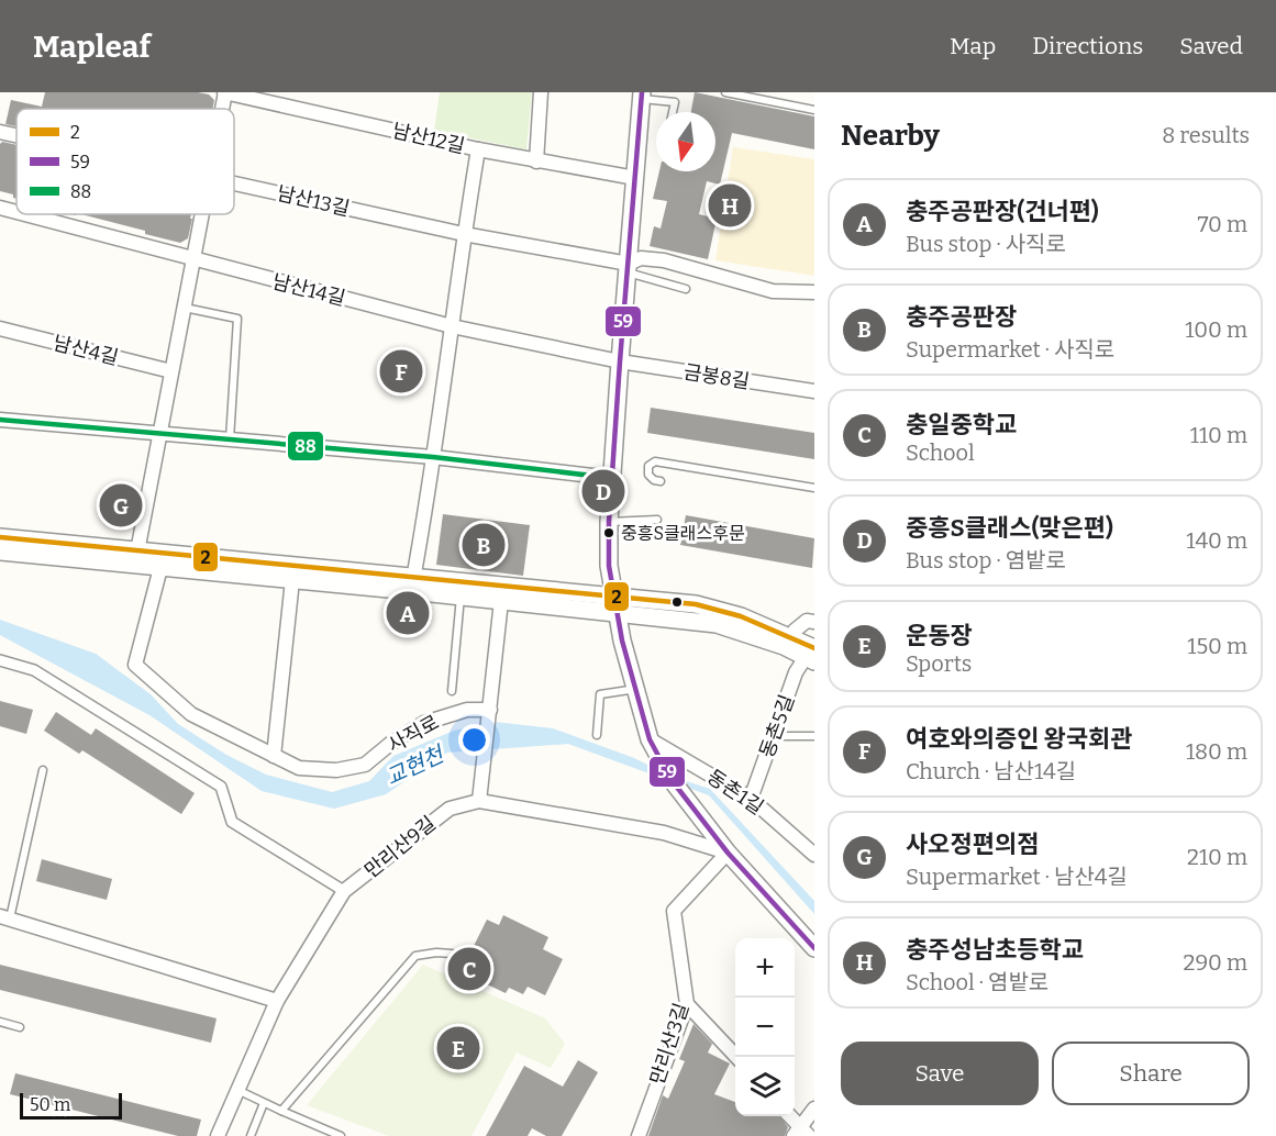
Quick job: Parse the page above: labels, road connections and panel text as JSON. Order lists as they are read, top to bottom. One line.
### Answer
{"streets":{"street":["남산12길","남산13길","남산14길","남산4길","금봉8길","동촌5길","사직로","동촌1길","만리산9길","만리산3길"]},"crossings":[["남산14길","금봉8길"],["동촌5길","동촌1길"],["만리산9길","만리산3길"]],"water":["교현천"],"places":["중흥S클래스후문"],"lines":["transit line 59","transit line 88","transit line 2"],"legend":["2","59","88"],"scale_bar":"50 m","north":"bottom","page":{"header":"Mapleaf","nav":["Map","Directions","Saved"],"heading":["Nearby","8 results"],"list":[{"mark":"A","name":"충주공판장(건너편)","note":"Bus stop · 사직로","value":"70 m"},{"mark":"B","name":"충주공판장","note":"Supermarket · 사직로","value":"100 m"},{"mark":"C","name":"충일중학교","note":"School","value":"110 m"},{"mark":"D","name":"중흥S클래스(맞은편)","note":"Bus stop · 염밭로","value":"140 m"},{"mark":"E","name":"운동장","note":"Sports","value":"150 m"},{"mark":"F","name":"여호와의증인 왕국회관","note":"Church · 남산14길","value":"180 m"},{"mark":"G","name":"사오정편의점","note":"Supermarket · 남산4길","value":"210 m"},{"mark":"H","name":"충주성남초등학교","note":"School · 염밭로","value":"290 m"}],"pins":["H","F","D","G","B","A","C","E"],"map_buttons":["+","−"],"buttons":["Save","Share"],"scale":"50 m"}}
